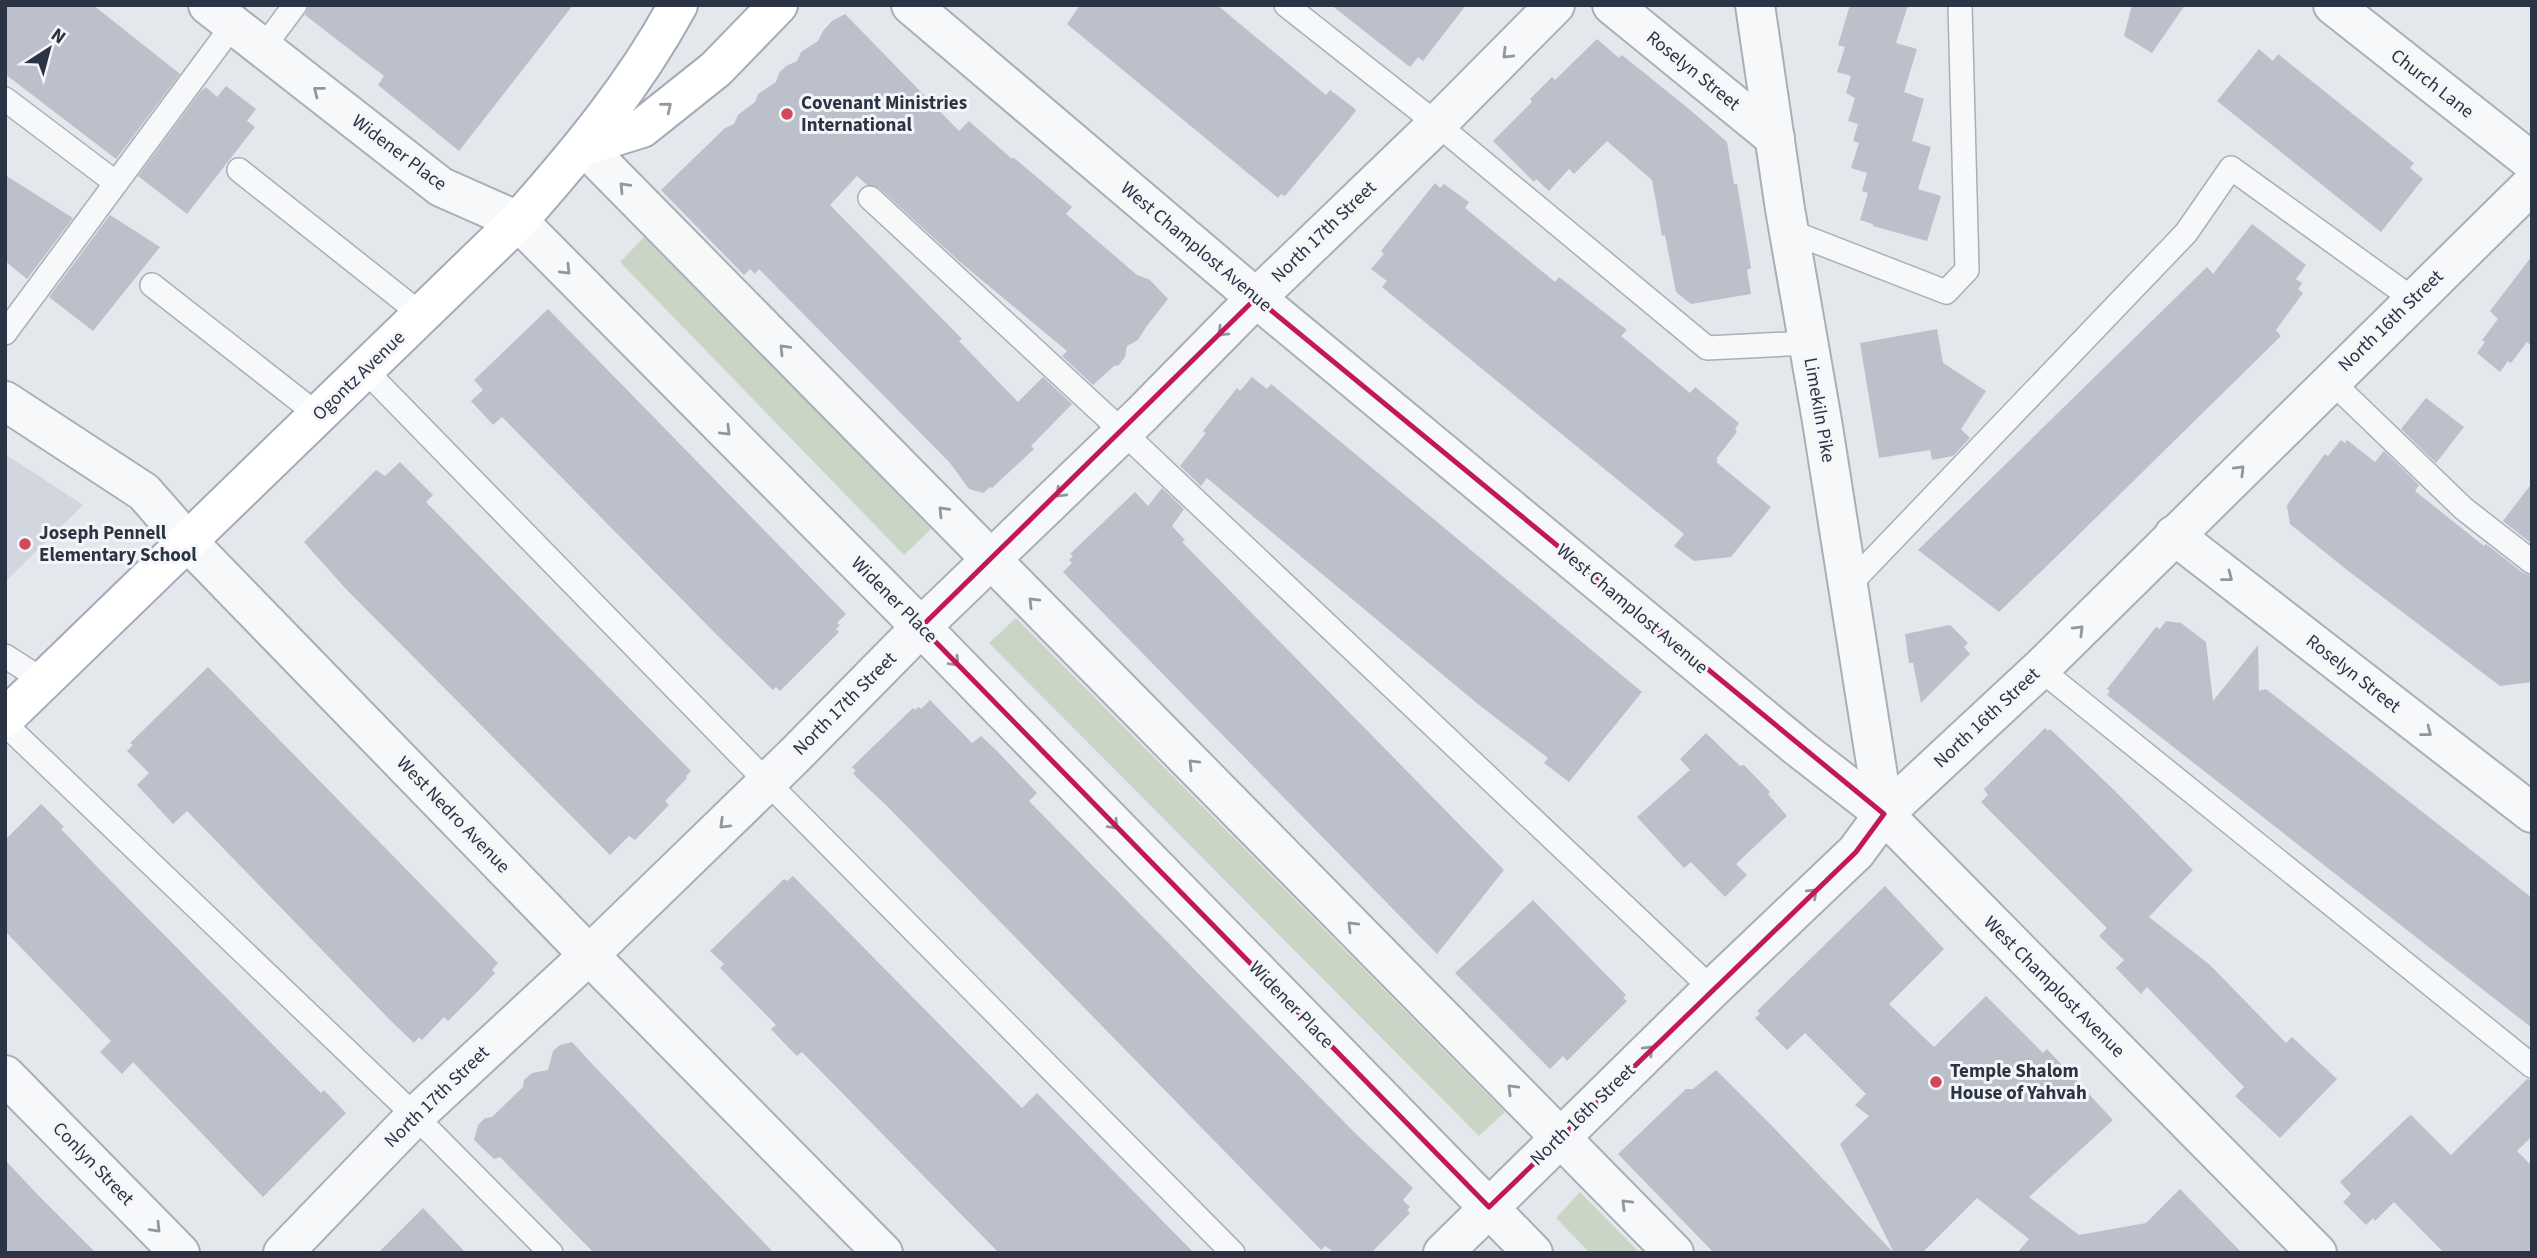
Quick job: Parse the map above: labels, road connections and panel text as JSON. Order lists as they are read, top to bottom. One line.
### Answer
{"streets":{"main road":["Ogontz Avenue"],"street":["Roselyn Street","Church Lane","Widener Place","North 17th Street","West Champlost Avenue","North 16th Street","Limekiln Pike","West Nedro Avenue","Conlyn Street"]},"crossings":[["Roselyn Street","North 16th Street"],["Roselyn Street","Limekiln Pike"],["Widener Place","North 17th Street"],["Widener Place","North 16th Street"],["Widener Place","Ogontz Avenue"],["North 17th Street","West Champlost Avenue"],["North 17th Street","West Nedro Avenue"],["West Champlost Avenue","North 16th Street"],["West Champlost Avenue","Limekiln Pike"],["North 16th Street","Limekiln Pike"],["Ogontz Avenue","West Nedro Avenue"]],"one_way":["Roselyn Street","North 17th Street","North 16th Street","Conlyn Street"],"places":["Covenant Ministries International","Joseph Pennell Elementary School","Temple Shalom House of Yahvah"],"north":"top right"}
